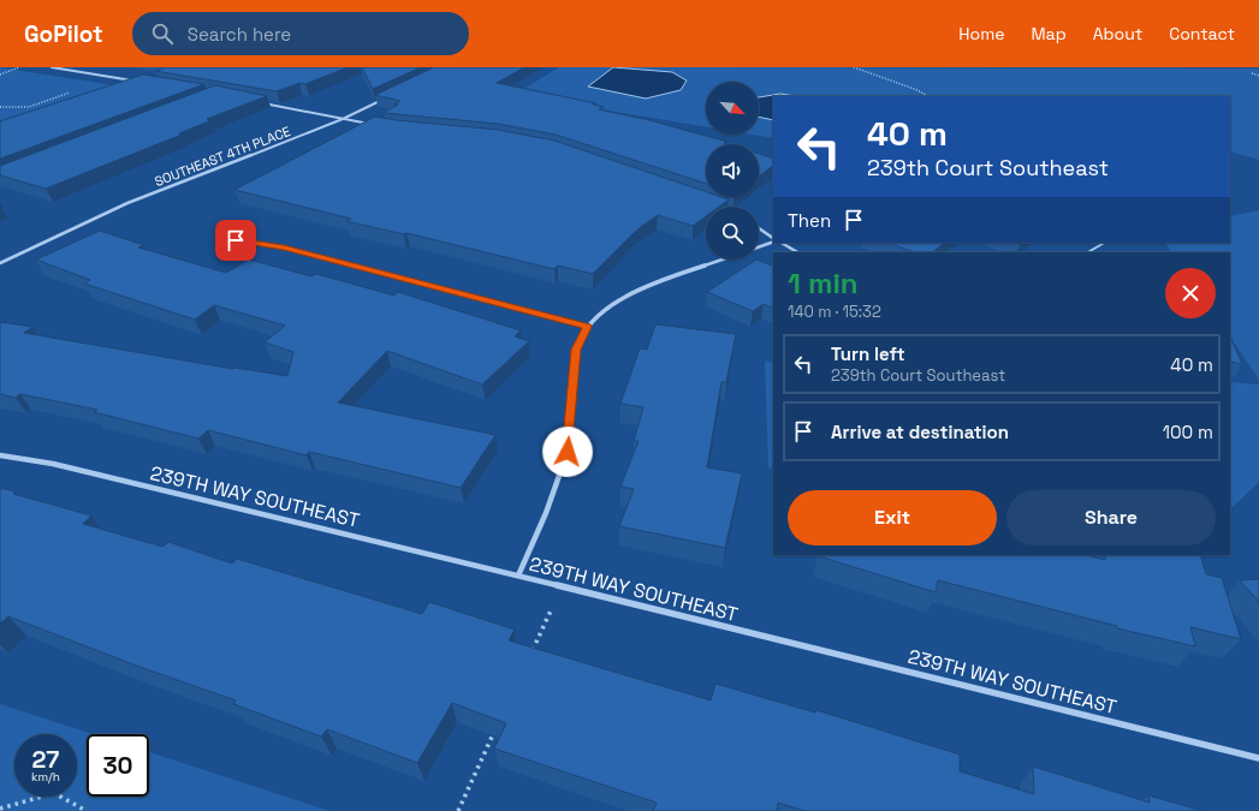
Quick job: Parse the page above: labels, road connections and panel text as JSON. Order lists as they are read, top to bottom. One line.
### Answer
{"streets":{"street":["SOUTHEAST 4TH PLACE","239TH WAY SOUTHEAST"]},"north":"bottom right","page":{"header":"GoPilot","search":"Search here","nav":["Home","Map","About","Contact"],"turn":["40 m","239th Court Southeast"],"then":"Then","heading":["1 min","140 m · 15:32"],"list":[{"name":"Turn left","note":"239th Court Southeast","value":"40 m"},{"name":"Arrive at destination","value":"100 m"}],"buttons":["Exit","Share"],"speed":"27 km/h","limit":"30"}}
